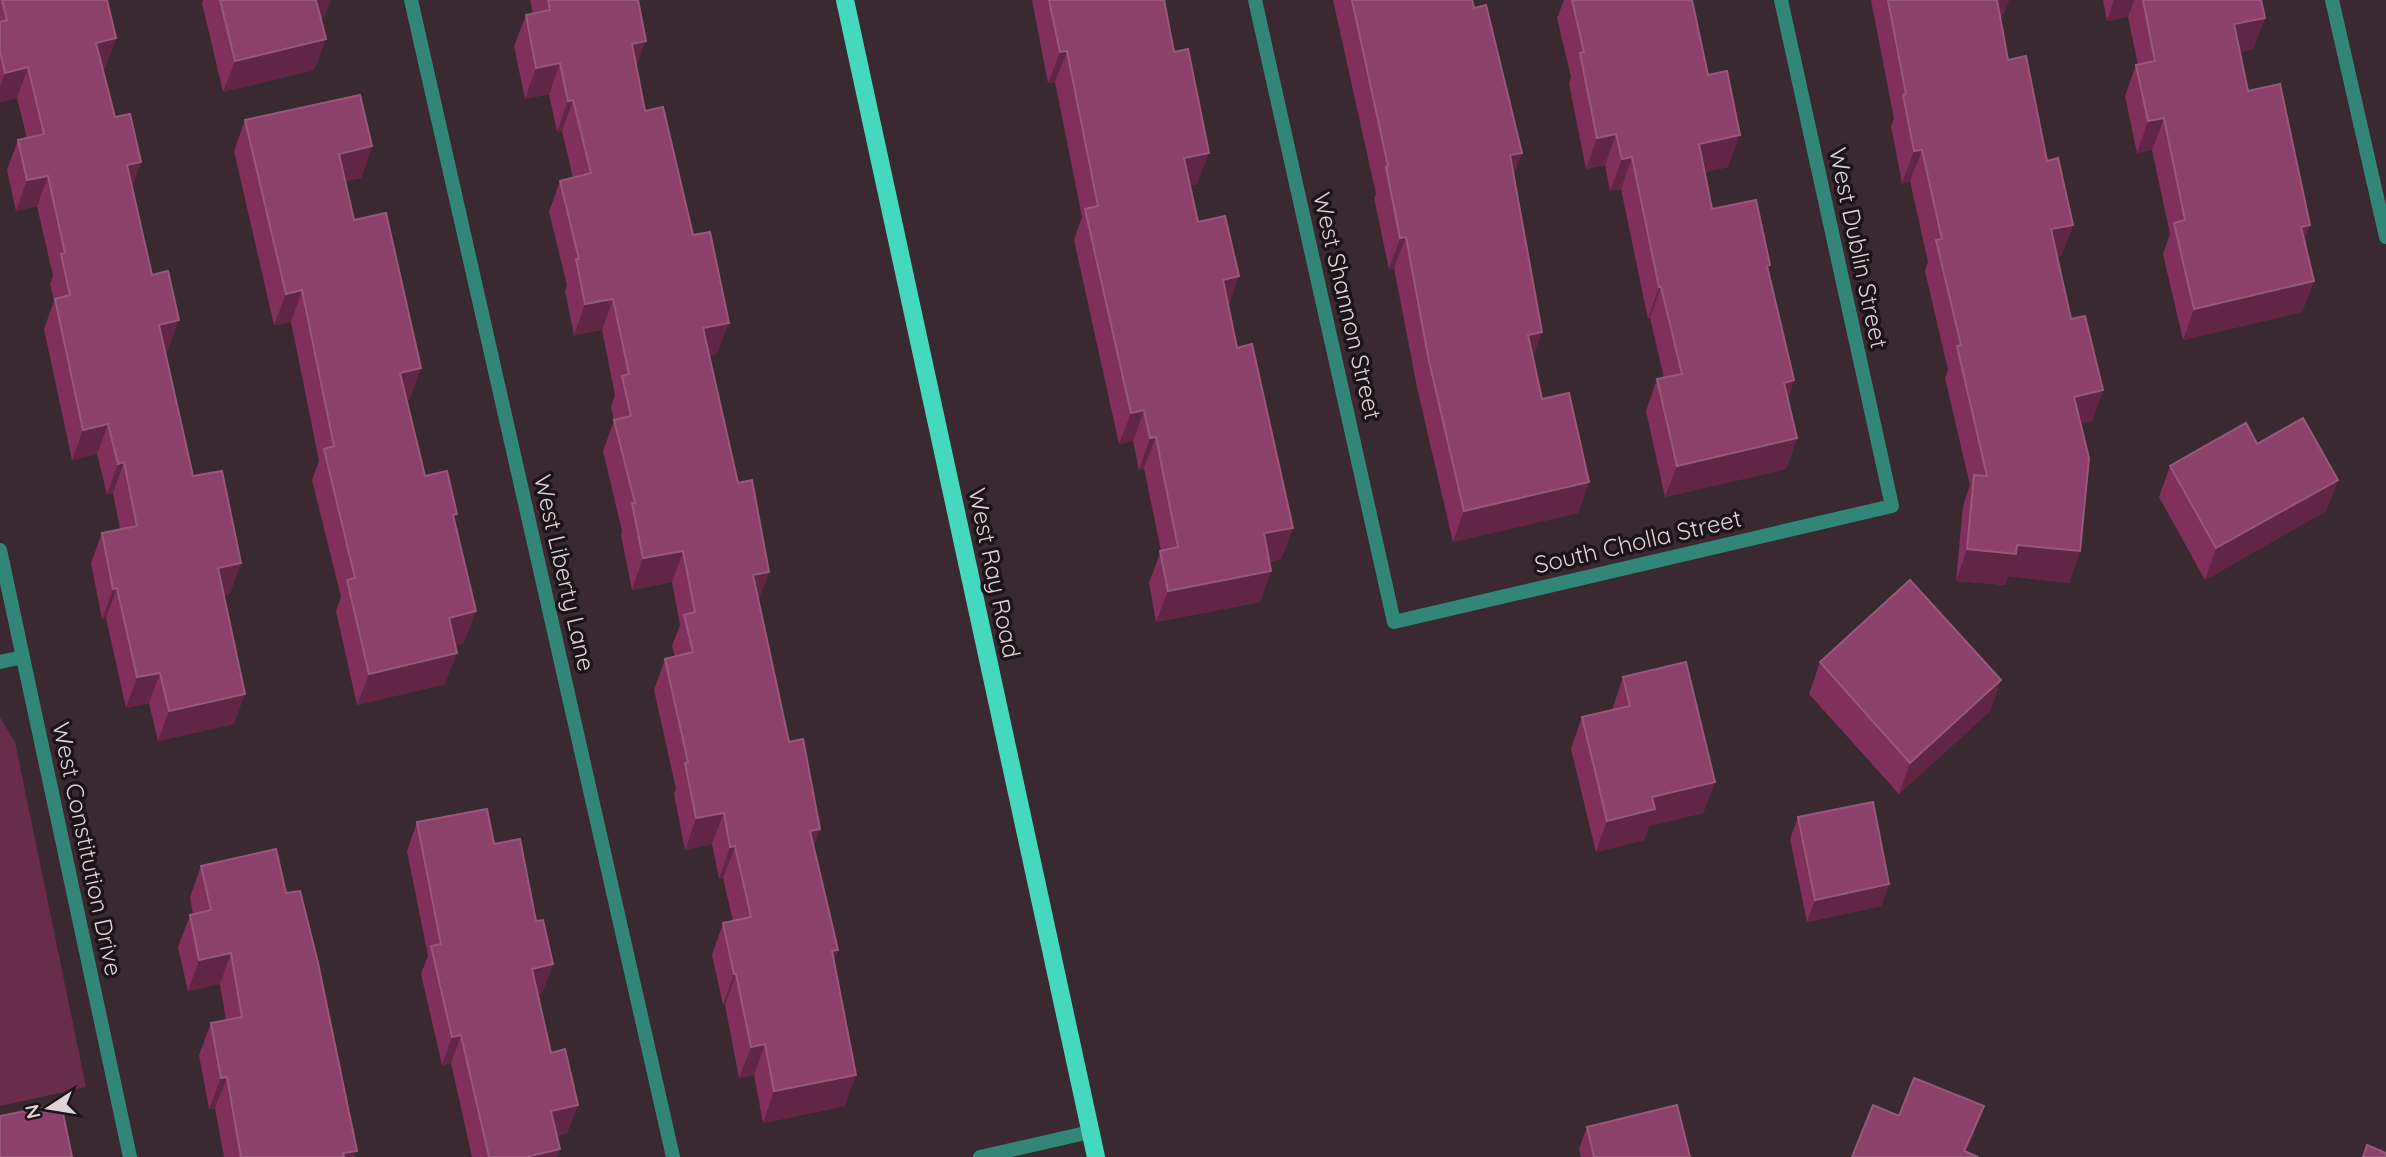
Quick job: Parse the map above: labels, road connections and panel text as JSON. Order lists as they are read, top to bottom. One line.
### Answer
{"streets":{"main road":["West Ray Road"],"street":["West Dublin Street","West Shannon Street","South Cholla Street","West Liberty Lane","West Constitution Drive"]},"crossings":[["West Dublin Street","South Cholla Street"],["West Shannon Street","South Cholla Street"]],"north":"left"}
